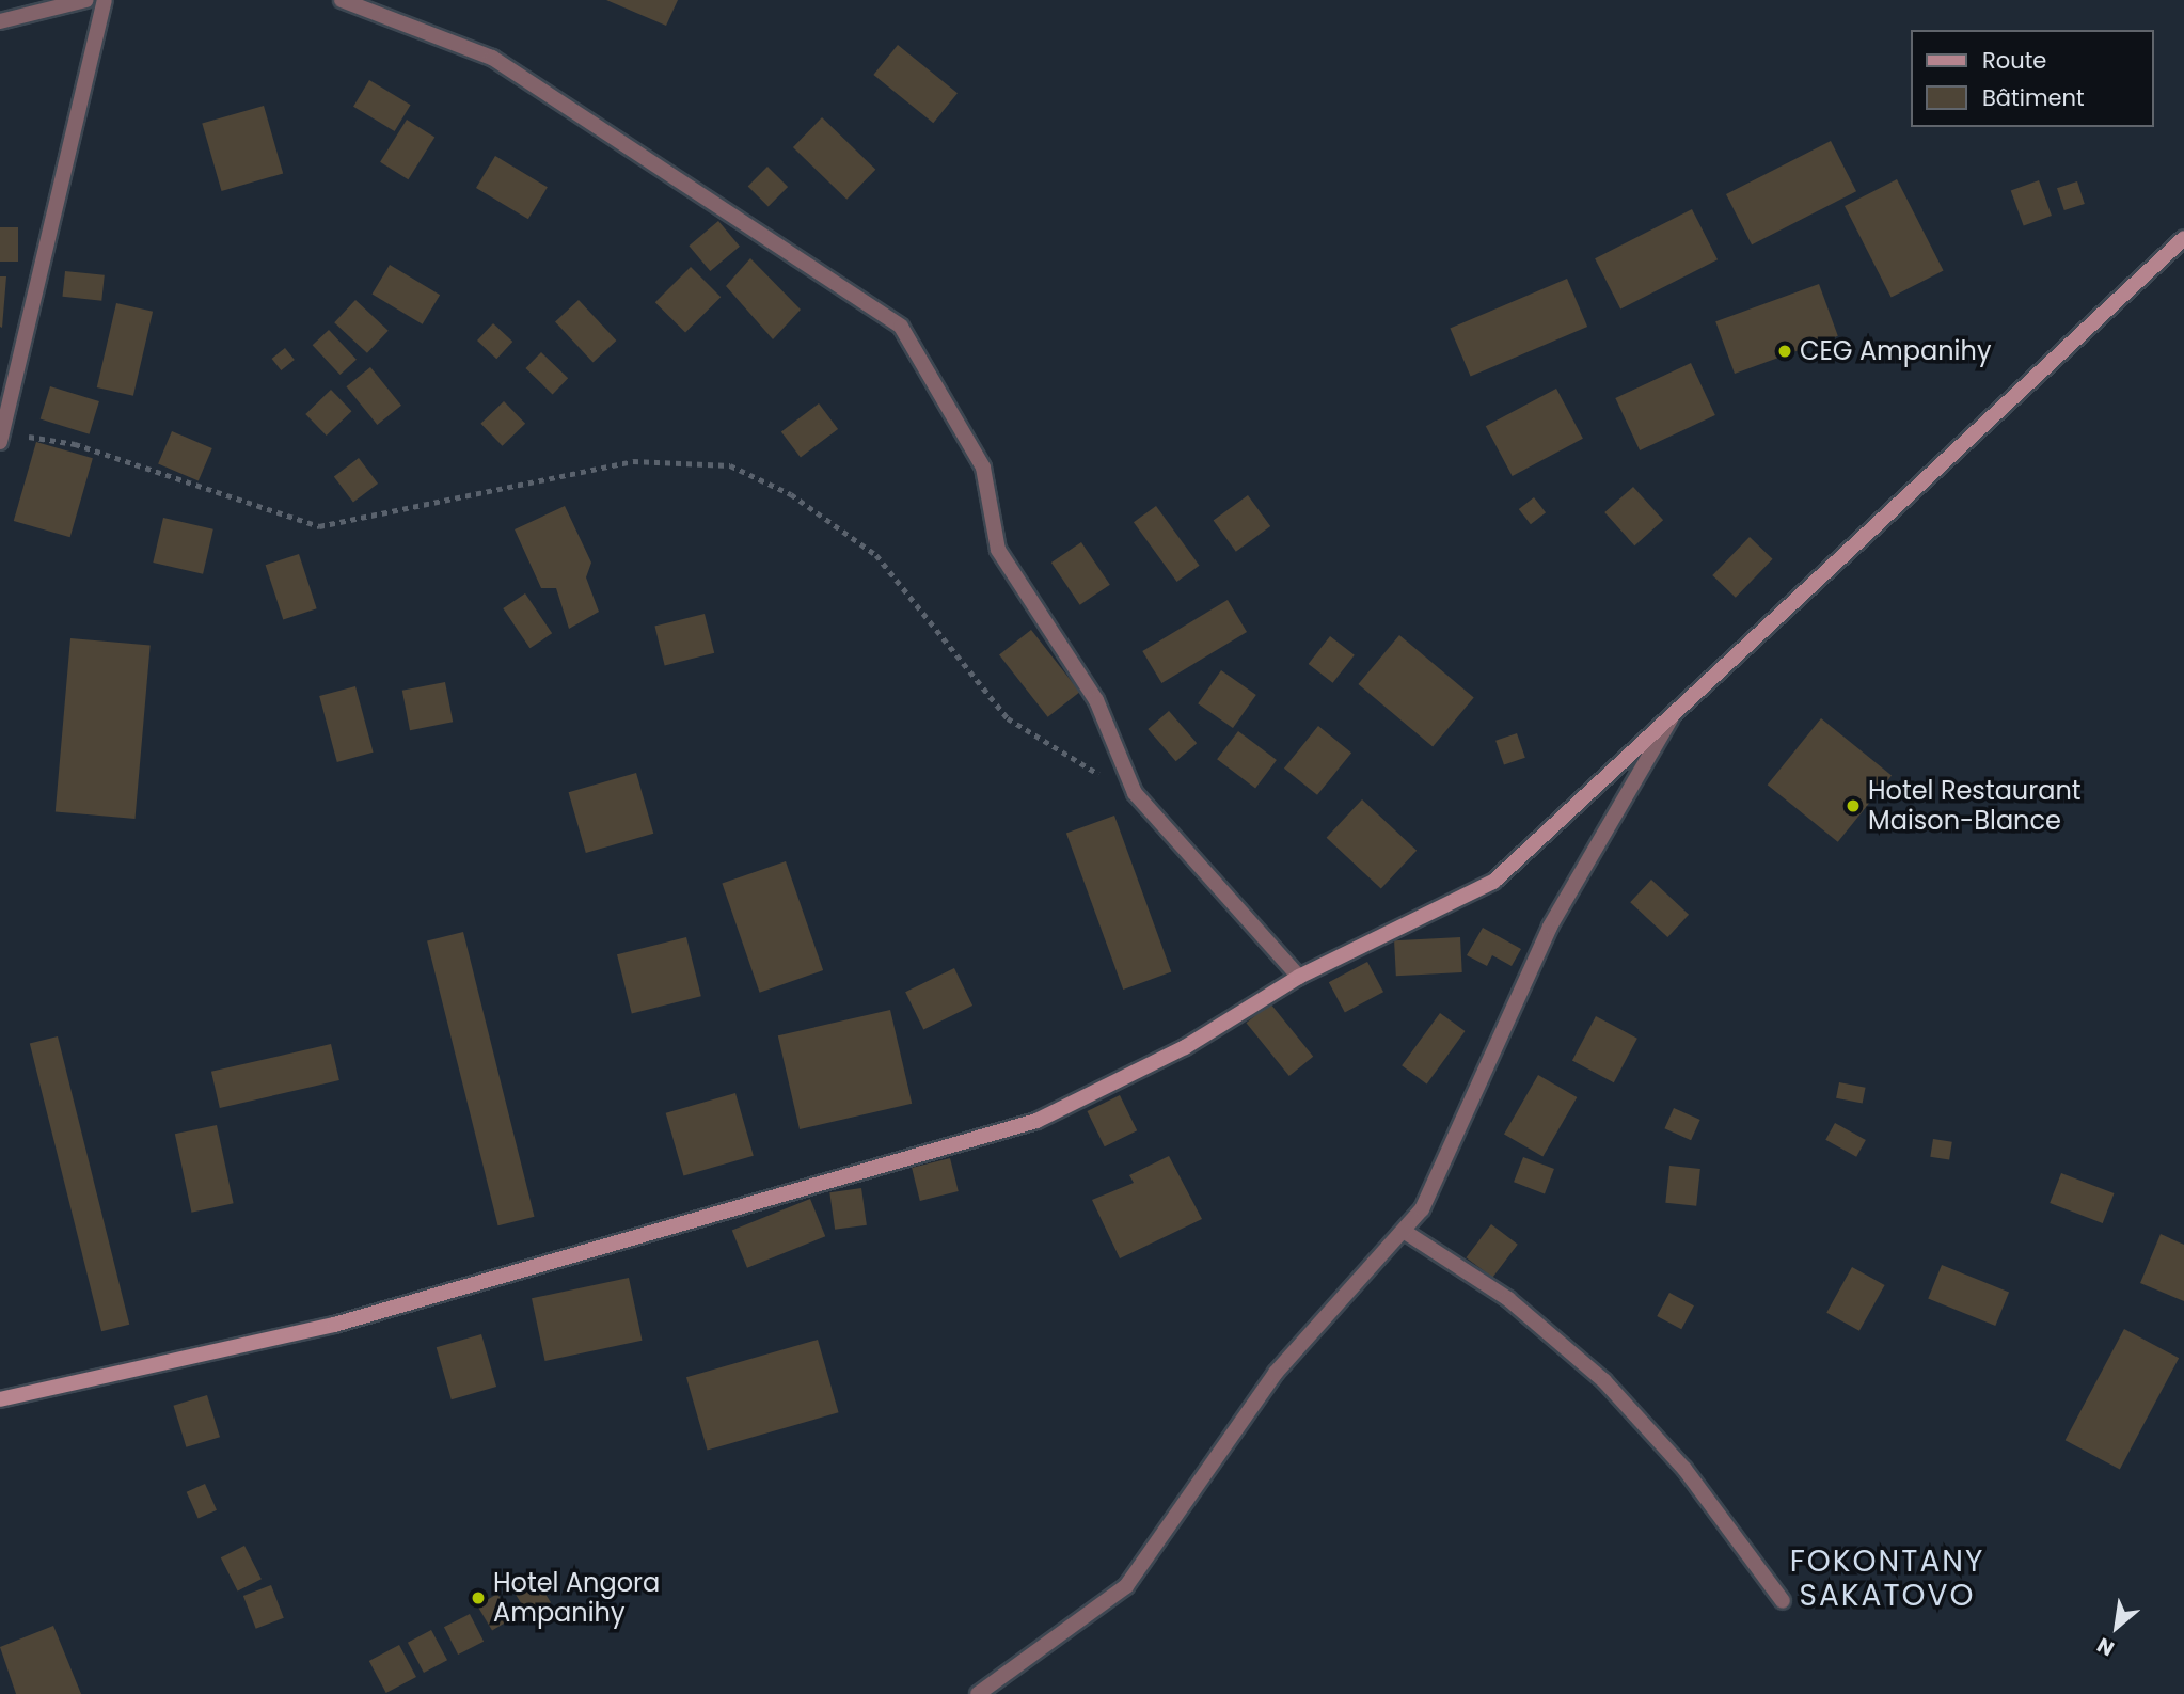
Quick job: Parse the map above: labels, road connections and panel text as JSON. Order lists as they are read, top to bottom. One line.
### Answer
{"districts":["FOKONTANY SAKATOVO"],"places":["CEG Ampanihy","Hotel Restaurant Maison-Blance","Hotel Angora Ampanihy"],"legend":["Route","Bâtiment"],"north":"bottom left"}
